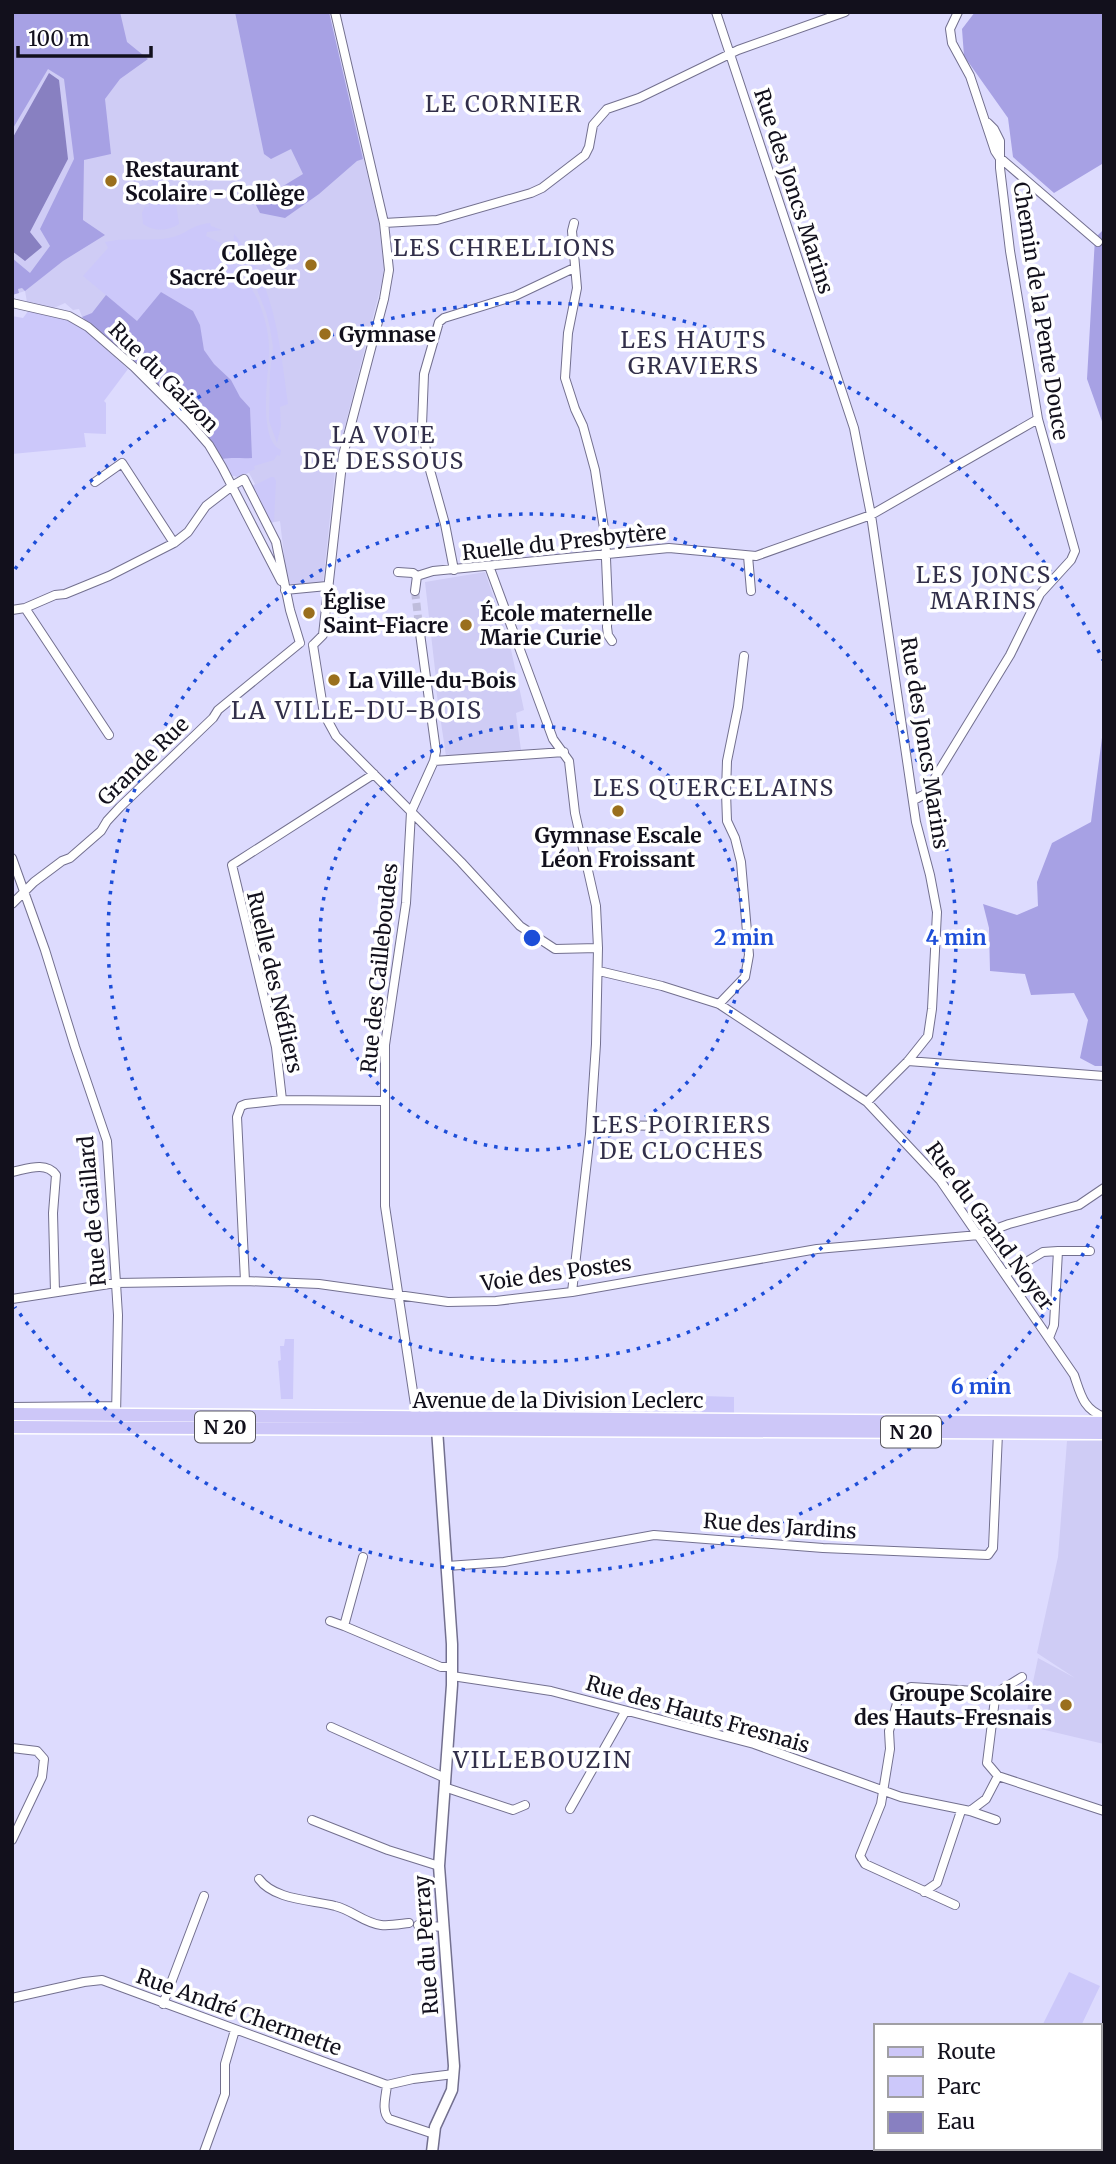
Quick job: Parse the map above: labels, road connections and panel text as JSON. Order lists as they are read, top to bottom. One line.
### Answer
{"streets":{"main road":["Avenue de la Division Leclerc","N 20"],"street":["Rue des Joncs Marins","Chemin de la Pente Douce","Rue du Gaizon","Ruelle du Presbytère","Grande Rue","Rue des Cailleboudes","Ruelle des Néfliers","Rue de Gaillard","Rue du Grand Noyer","Voie des Postes","Rue des Jardins","Rue des Hauts Fresnais","Rue du Perray","Rue André Chermette"]},"crossings":[["Rue des Joncs Marins","Chemin de la Pente Douce"],["Rue des Joncs Marins","Ruelle du Presbytère"],["Rue des Joncs Marins","Rue du Grand Noyer"],["Chemin de la Pente Douce","Ruelle du Presbytère"],["Rue du Gaizon","Grande Rue"],["Grande Rue","Rue de Gaillard"],["Rue des Cailleboudes","Voie des Postes"],["Rue des Cailleboudes","Avenue de la Division Leclerc"],["Ruelle des Néfliers","Voie des Postes"],["Rue de Gaillard","Voie des Postes"],["Rue de Gaillard","Avenue de la Division Leclerc"],["Rue du Grand Noyer","Voie des Postes"],["Avenue de la Division Leclerc","Rue des Jardins"],["Avenue de la Division Leclerc","Rue du Perray"],["Rue des Jardins","Rue du Perray"],["Rue des Hauts Fresnais","Rue du Perray"]],"districts":["LE CORNIER","LES CHRELLIONS","LES HAUTS GRAVIERS","LA VOIE DE DESSOUS","LES JONCS MARINS","LA VILLE-DU-BOIS","LES QUERCELAINS","LES POIRIERS DE CLOCHES","VILLEBOUZIN"],"places":["Restaurant Scolaire - Collège","Collège Sacré-Coeur","Gymnase","Église Saint-Fiacre","École maternelle Marie Curie","La Ville-du-Bois","Gymnase Escale Léon Froissant","Groupe Scolaire des Hauts-Fresnais"],"legend":["Route","Parc","Eau"],"scale_bar":"100 m","rings":["2 min","4 min","6 min"]}
